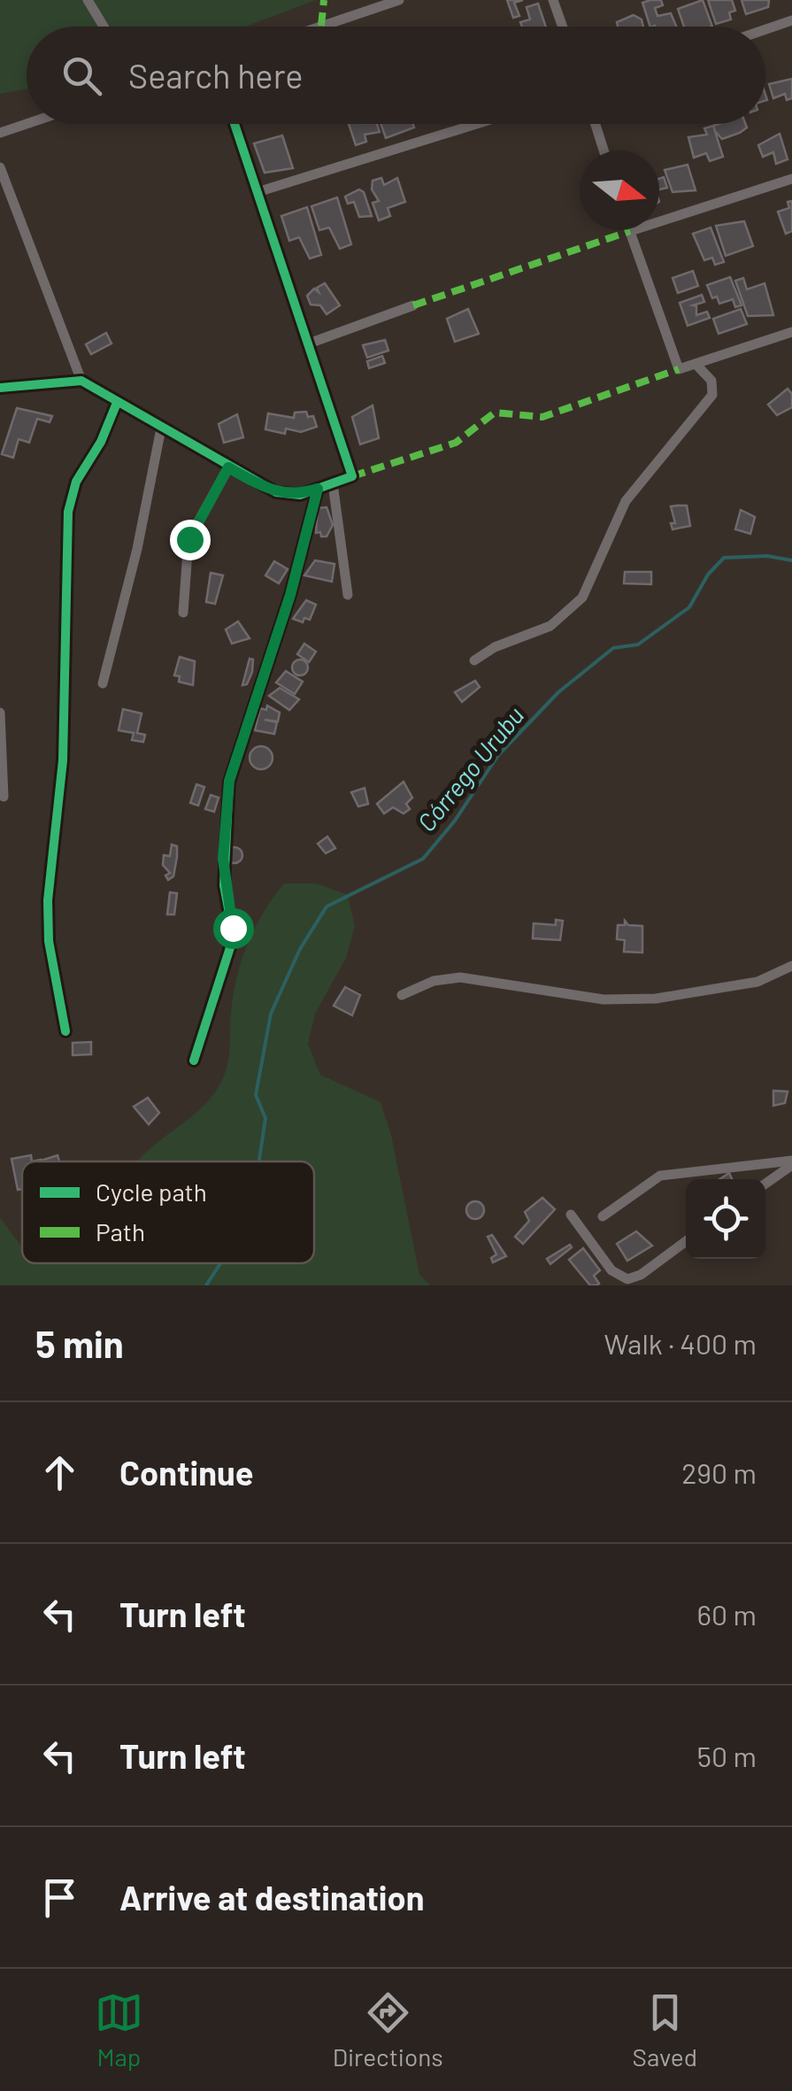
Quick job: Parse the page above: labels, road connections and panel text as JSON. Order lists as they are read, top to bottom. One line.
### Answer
{"water":["Córrego Urubu"],"legend":["Cycle path","Path"],"north":"right","page":{"search":"Search here","heading":["5 min","Walk · 400 m"],"list":[["Continue","290 m"],["Turn left","60 m"],["Turn left","50 m"],"Arrive at destination"],"nav":["Map","Directions","Saved"]}}
